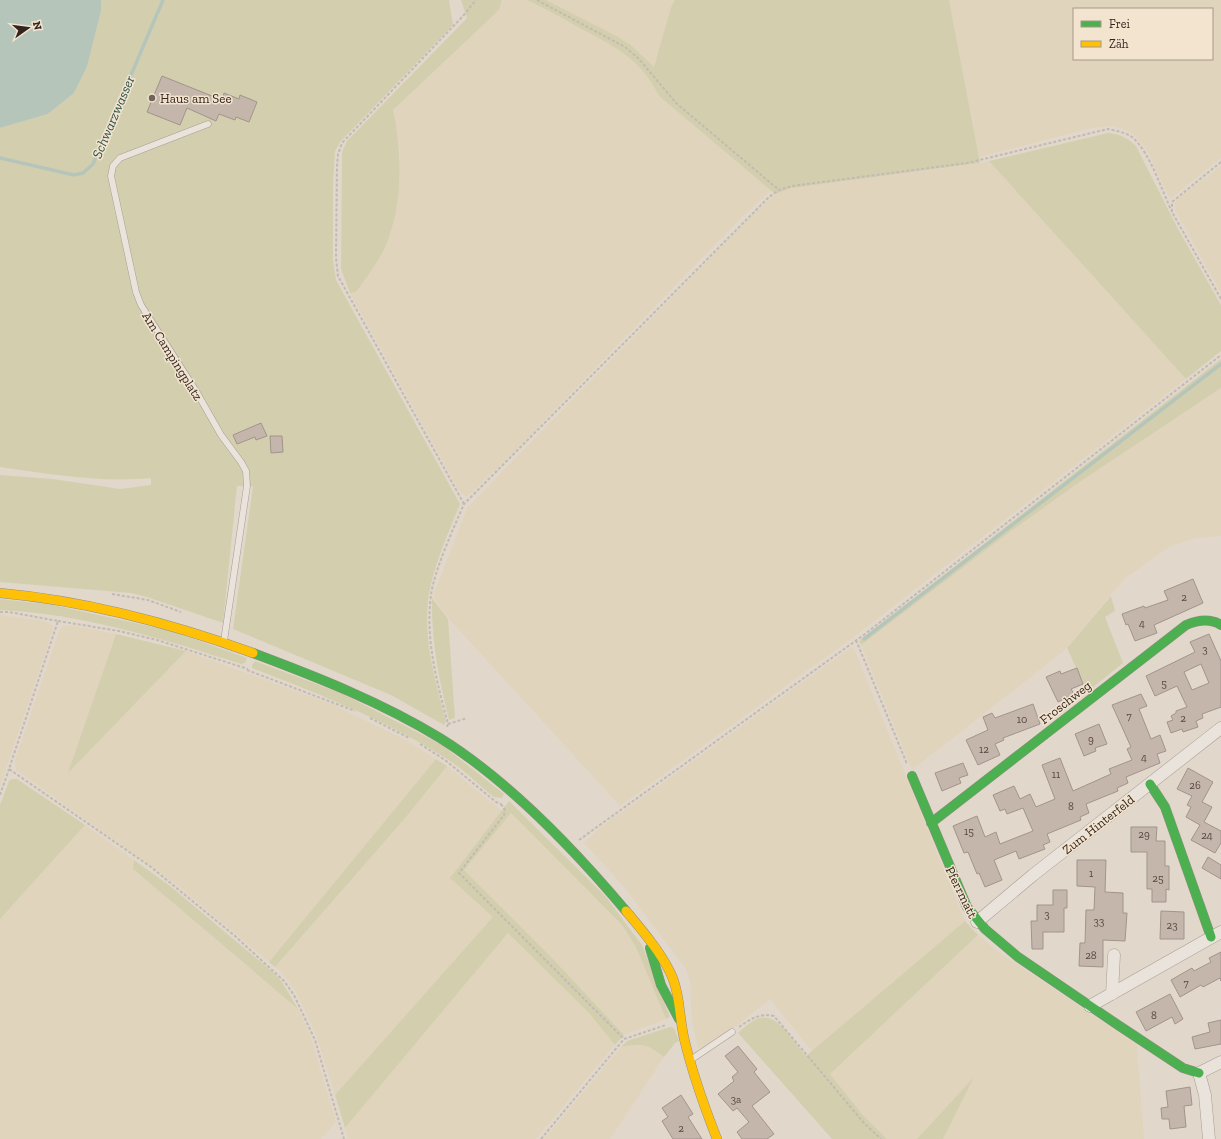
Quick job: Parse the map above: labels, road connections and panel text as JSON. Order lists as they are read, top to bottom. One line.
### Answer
{"streets":{"street":["Froschweg","Zum Hinterfeld","Pferrmatt"],"lane":["Am Campingplatz"]},"crossings":[["Froschweg","Pferrmatt"],["Zum Hinterfeld","Pferrmatt"]],"water":["Schwarzwasser"],"places":["Haus am See"],"house_numbers":["2","4","3","5","7","2","10","9","12","4","11","26","8","15","29","24","1","25","3","33","23","28","7","8","3a","2"],"legend":["Frei","Zäh"],"north":"right"}
